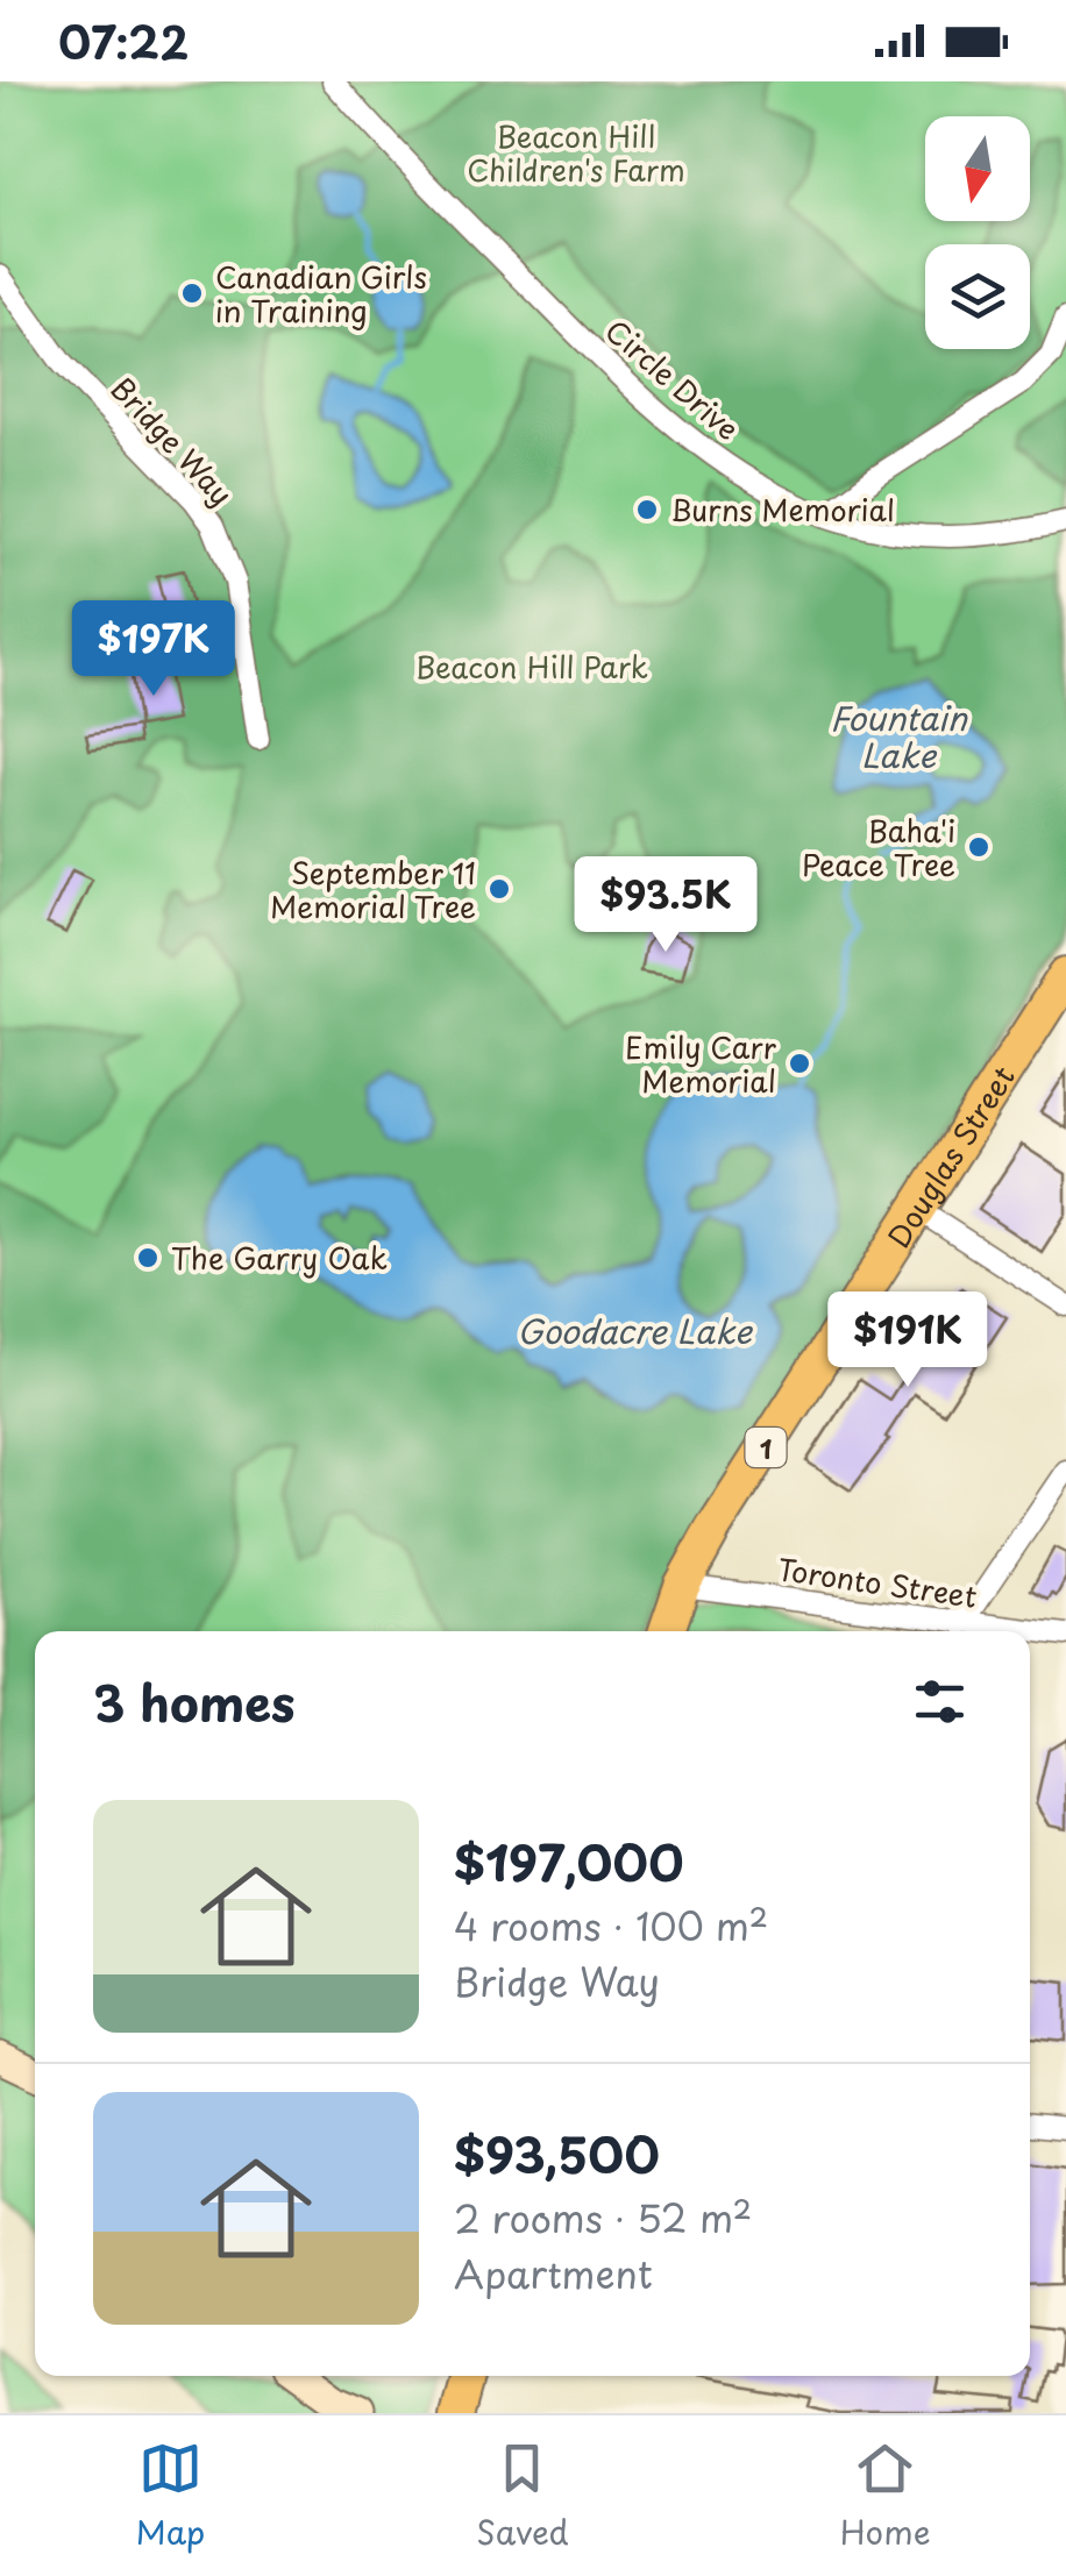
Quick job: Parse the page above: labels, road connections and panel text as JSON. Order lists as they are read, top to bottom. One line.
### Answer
{"streets":{"main road":["Douglas Street","1"],"street":["Circle Drive","Bridge Way","Toronto Street"]},"crossings":[["Douglas Street","Toronto Street"]],"water":["Fountain Lake","Goodacre Lake"],"parks":["Beacon Hill Children's Farm","Beacon Hill Park"],"places":["Canadian Girls in Training","Burns Memorial","Baha'i Peace Tree","September 11 Memorial Tree","Emily Carr Memorial","The Garry Oak"],"north":"bottom","page":{"status":"07:22","price":["$197K","$93.5K","$191K"],"heading":"3 homes","list":[{"name":"$197,000","note":"4 rooms · 100 m² · Bridge Way"},{"name":"$93,500","note":"2 rooms · 52 m² · Apartment"}],"tabs":["Map","Saved","Home"]}}
